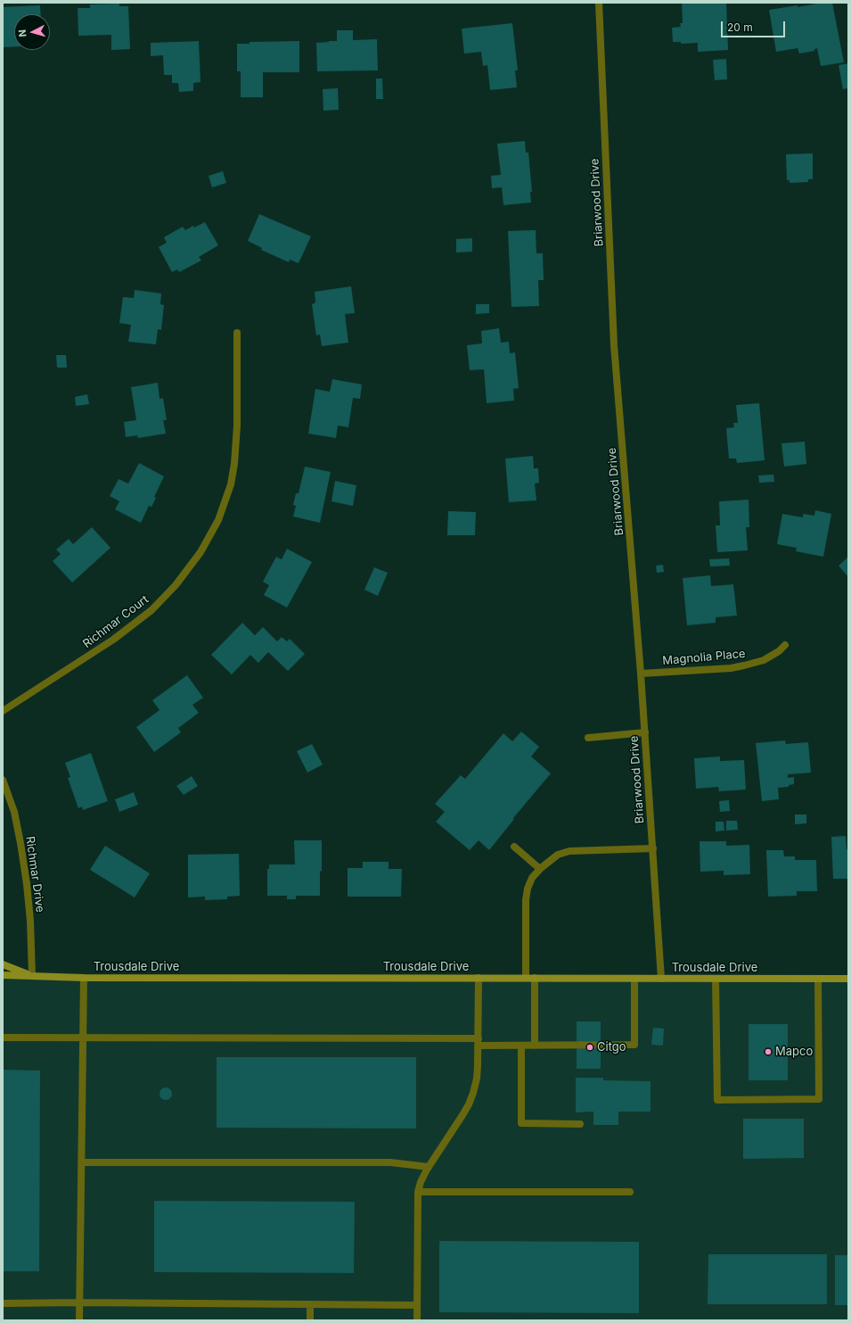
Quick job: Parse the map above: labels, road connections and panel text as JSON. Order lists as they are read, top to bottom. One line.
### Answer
{"streets":{"street":["Briarwood Drive","Richmar Court","Magnolia Place","Richmar Drive","Trousdale Drive"]},"crossings":[["Briarwood Drive","Magnolia Place"],["Briarwood Drive","Trousdale Drive"],["Richmar Drive","Trousdale Drive"]],"places":["Citgo","Mapco"],"scale_bar":"20 m","north":"left"}
